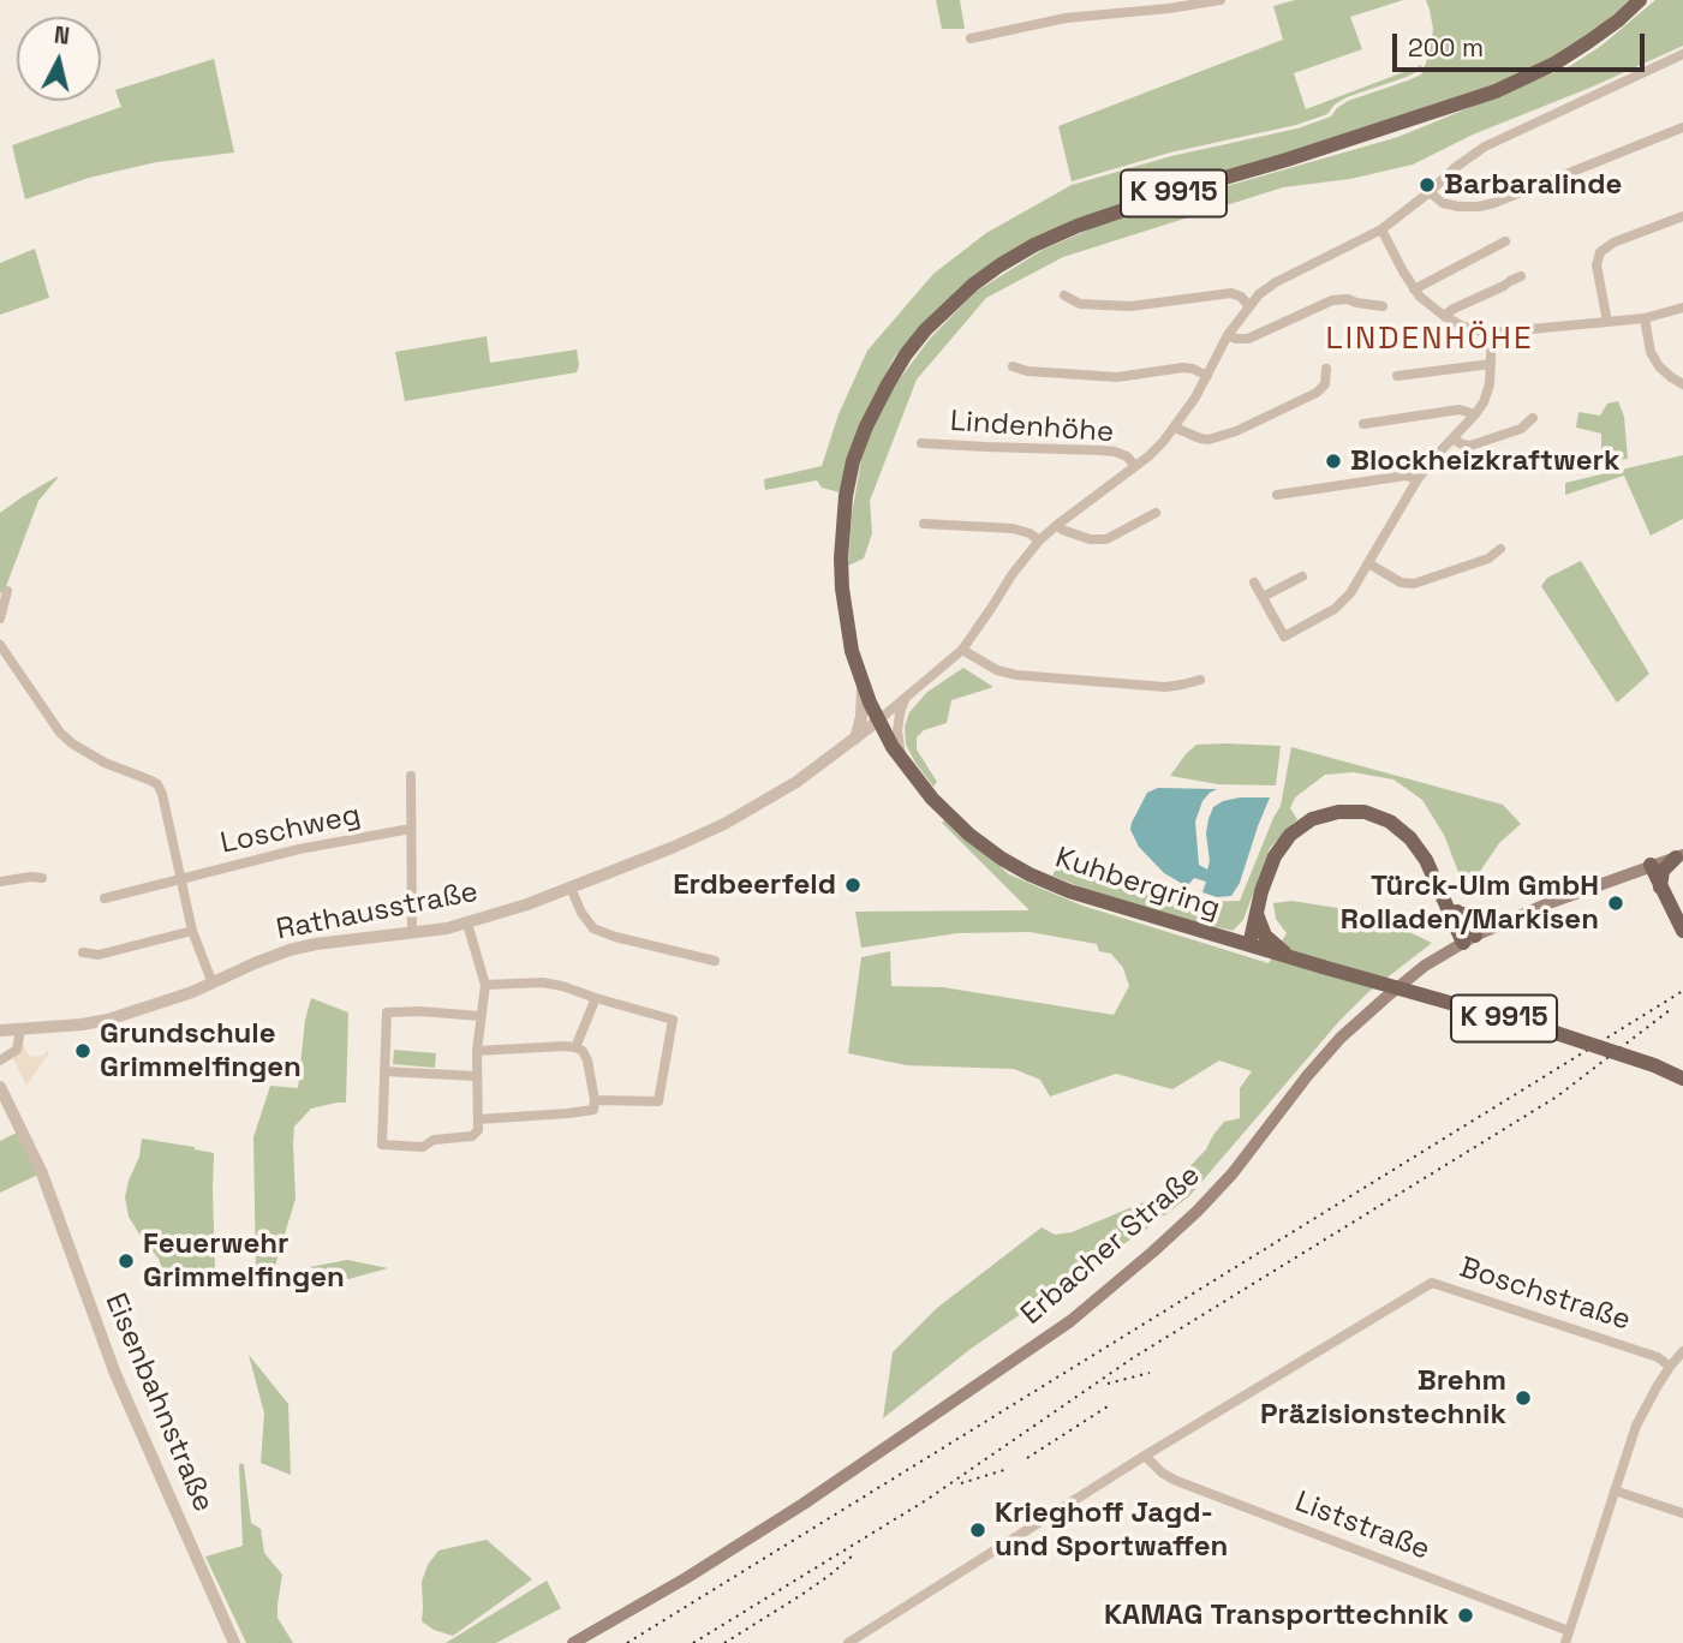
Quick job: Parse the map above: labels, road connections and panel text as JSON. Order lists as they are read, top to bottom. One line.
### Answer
{"streets":{"main road":["K 9915","Kuhbergring","Erbacher Straße"],"street":["Lindenhöhe","Loschweg","Rathausstraße","Boschstraße","Eisenbahnstraße","Liststraße"]},"crossings":[["Lindenhöhe","Kuhbergring"],["Lindenhöhe","Rathausstraße"],["Kuhbergring","Rathausstraße"],["Boschstraße","Liststraße"]],"districts":["LINDENHÖHE"],"places":["Barbaralinde","Blockheizkraftwerk","Erdbeerfeld","Türck-Ulm GmbH Rolladen/Markisen","Grundschule Grimmelfingen","Feuerwehr Grimmelfingen","Brehm Präzisionstechnik","Krieghoff Jagd- und Sportwaffen","KAMAG Transporttechnik"],"scale_bar":"200 m","north":"top"}
